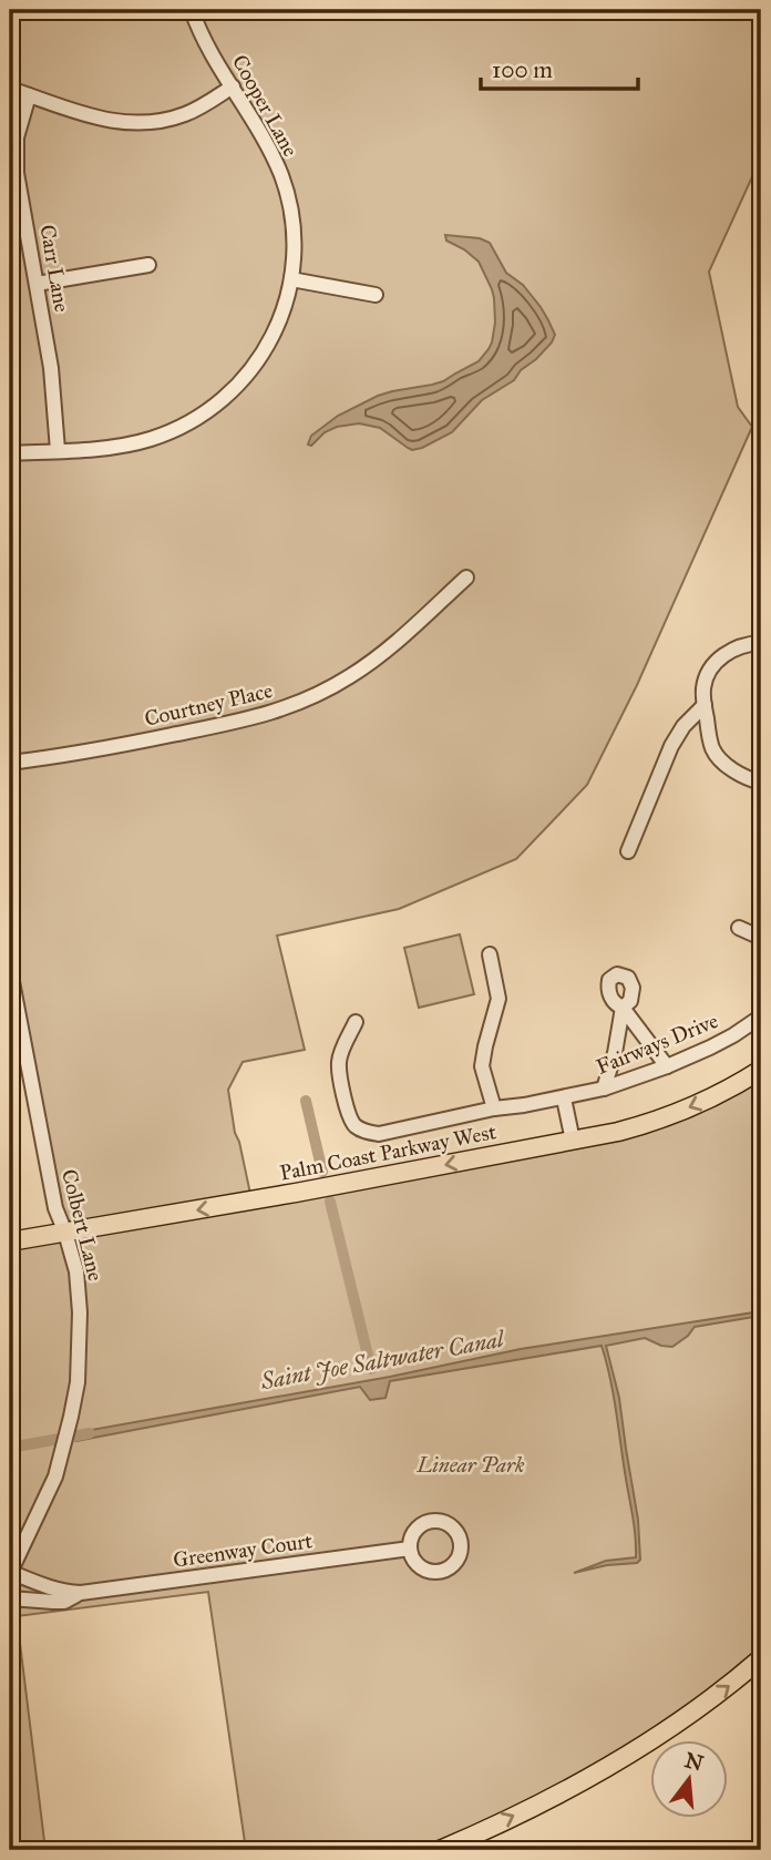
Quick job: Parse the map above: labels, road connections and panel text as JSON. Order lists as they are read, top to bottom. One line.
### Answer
{"streets":{"main road":["Palm Coast Parkway West"],"street":["Cooper Lane","Carr Lane","Courtney Place","Fairways Drive","Colbert Lane","Greenway Court"]},"crossings":[["Cooper Lane","Carr Lane"],["Palm Coast Parkway West","Colbert Lane"]],"one_way":["Palm Coast Parkway West"],"water":["Saint Joe Saltwater Canal"],"parks":["Linear Park"],"scale_bar":"100 m","north":"top"}
